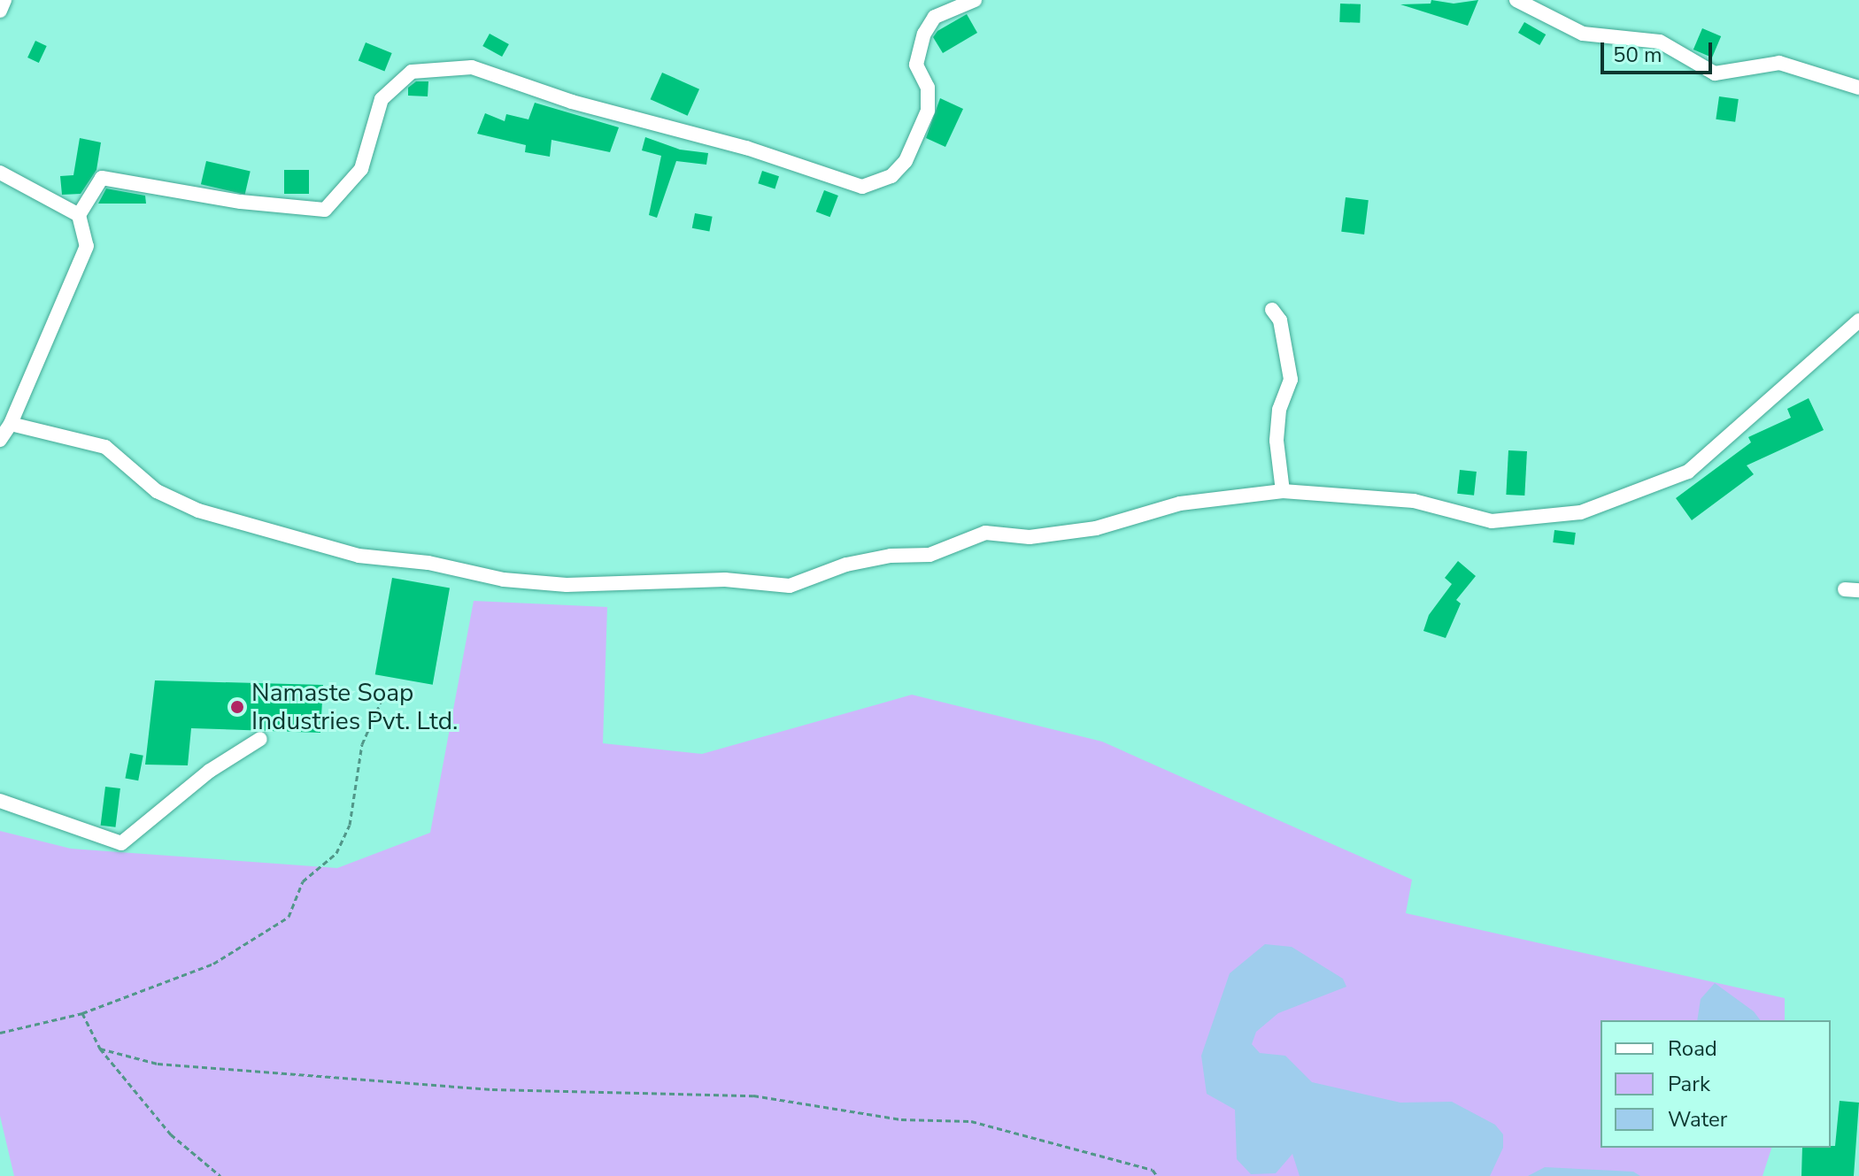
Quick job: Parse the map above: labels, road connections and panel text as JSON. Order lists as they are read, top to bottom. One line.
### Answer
{"places":["Namaste Soap Industries Pvt. Ltd."],"legend":["Road","Park","Water"],"scale_bar":"50 m"}
